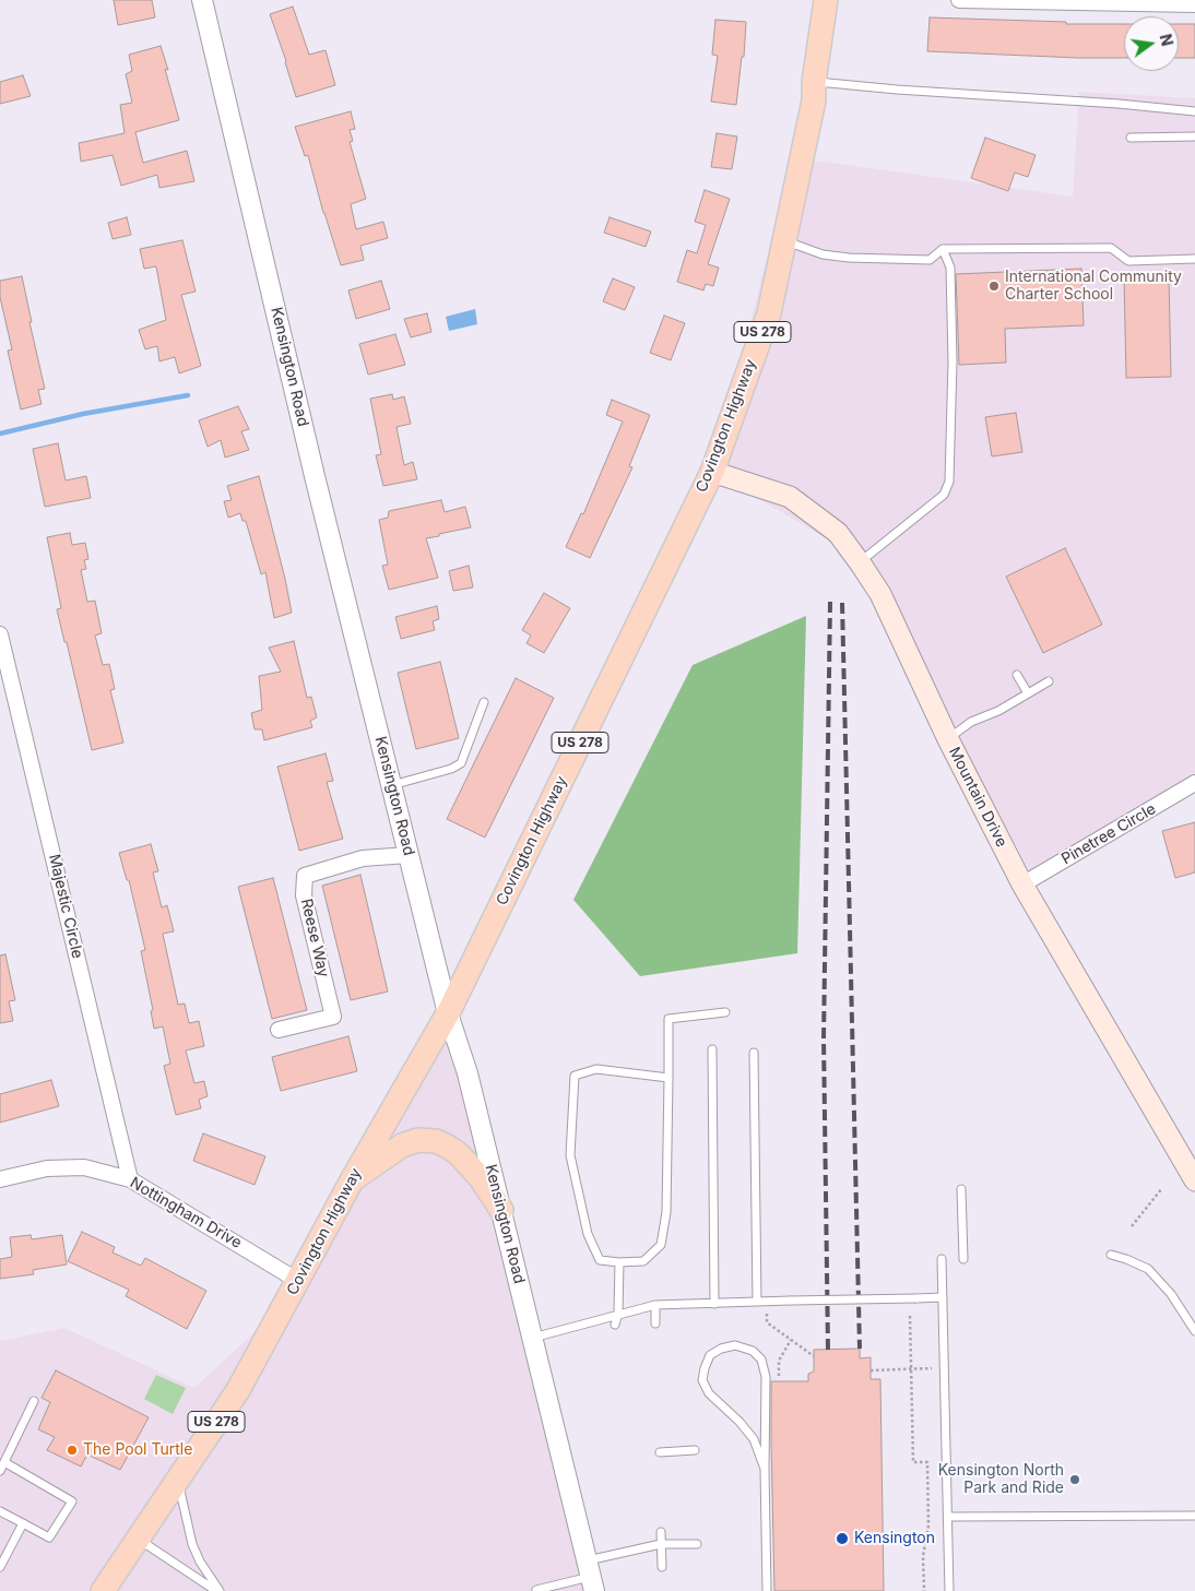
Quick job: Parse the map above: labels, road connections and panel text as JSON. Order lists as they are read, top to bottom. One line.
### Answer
{"streets":{"main road":["US 278","Covington Highway","Mountain Drive"],"street":["Kensington Road","Pinetree Circle","Majestic Circle","Reese Way","Nottingham Drive"]},"crossings":[["Kensington Road","Covington Highway"],["Kensington Road","Reese Way"],["Covington Highway","Mountain Drive"],["Covington Highway","Nottingham Drive"],["Mountain Drive","Pinetree Circle"],["Majestic Circle","Nottingham Drive"]],"places":["International Community Charter School","The Pool Turtle","Kensington North Park and Ride","Kensington"],"north":"right"}
